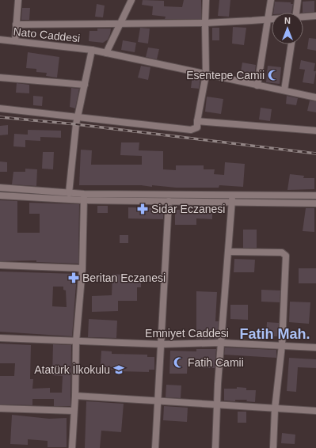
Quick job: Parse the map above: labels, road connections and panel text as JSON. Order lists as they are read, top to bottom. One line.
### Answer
{"streets":{"street":["Nato Caddesi","Emniyet Caddesi"]},"districts":["Fatih Mah."],"places":{"mosque":["Esentepe Camii","Fatih Camii"],"pharmacy":["Sidar Eczanesi","Beritan Eczanesi"],"school or university":["Atatürk İlkokulu"]},"north":"top"}
